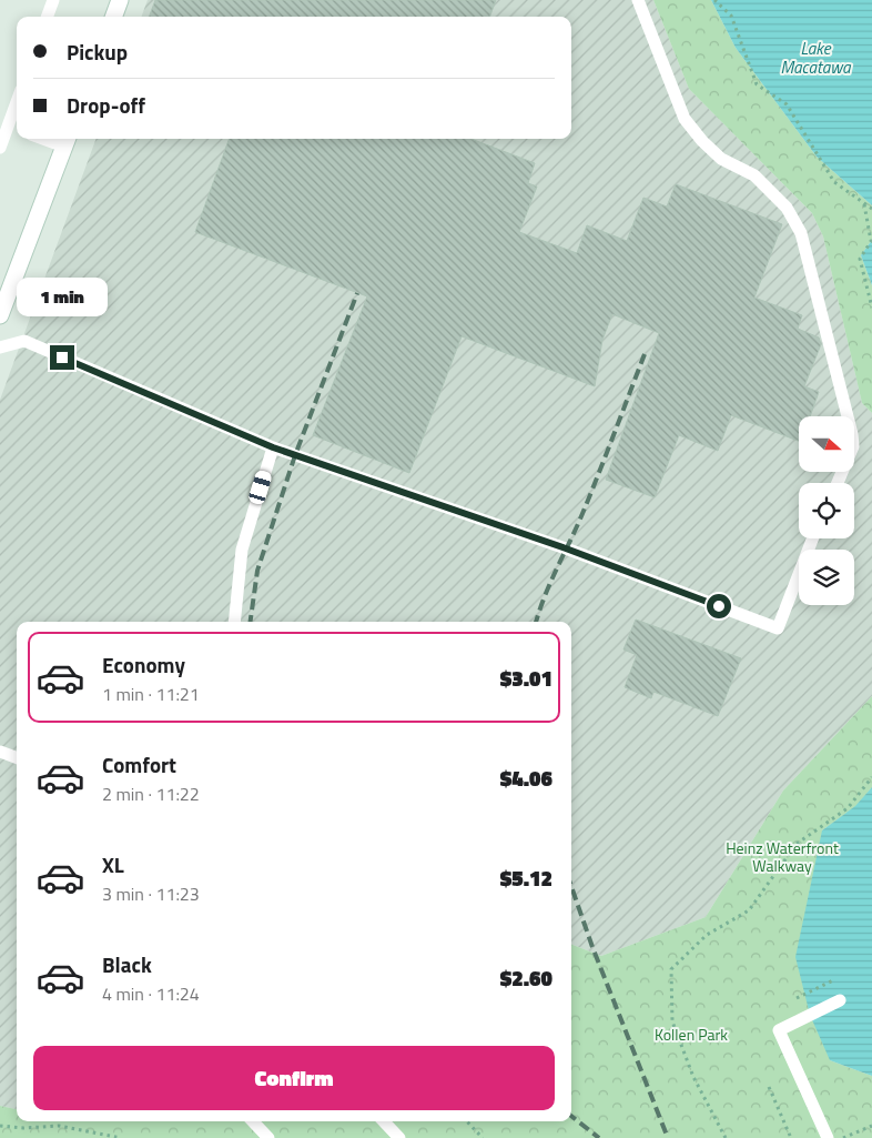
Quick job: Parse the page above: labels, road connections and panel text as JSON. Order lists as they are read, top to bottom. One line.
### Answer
{"water":["Lake Macatawa"],"parks":["Heinz Waterfront Walkway","Kollen Park"],"north":"right","page":{"banner":["Pickup","Drop-off"],"bubble":"1 min","list":[{"name":"Economy","note":"1 min · 11:21","value":"$3.01"},{"name":"Comfort","note":"2 min · 11:22","value":"$4.06"},{"name":"XL","note":"3 min · 11:23","value":"$5.12"},{"name":"Black","note":"4 min · 11:24","value":"$2.60"}],"buttons":"Confirm"}}
